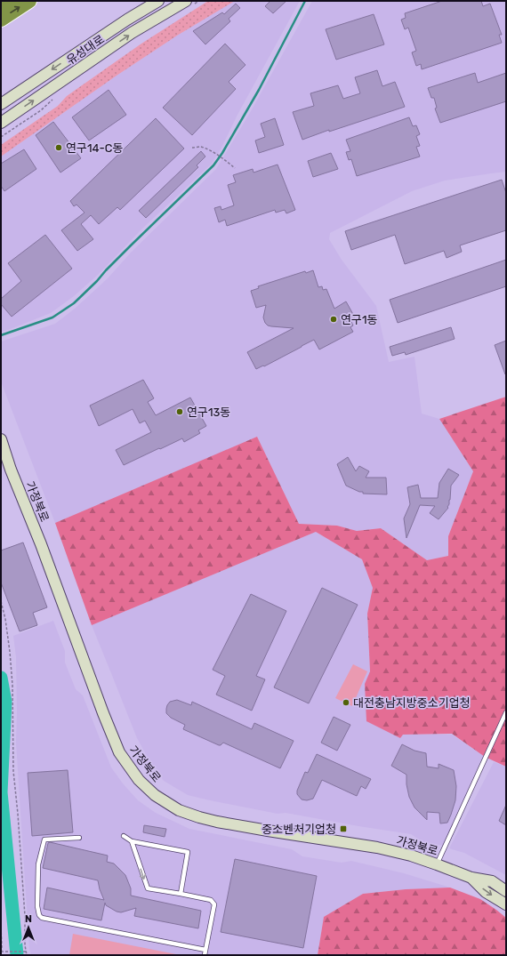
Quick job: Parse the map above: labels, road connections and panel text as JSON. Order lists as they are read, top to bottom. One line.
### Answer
{"streets":{"main road":["유성대로","가정북로"]},"places":{"other":["연구14-C동","연구1동","연구13동","대전충남지방중소기업청"],"transit":["중소벤처기업청"]},"north":"top"}
